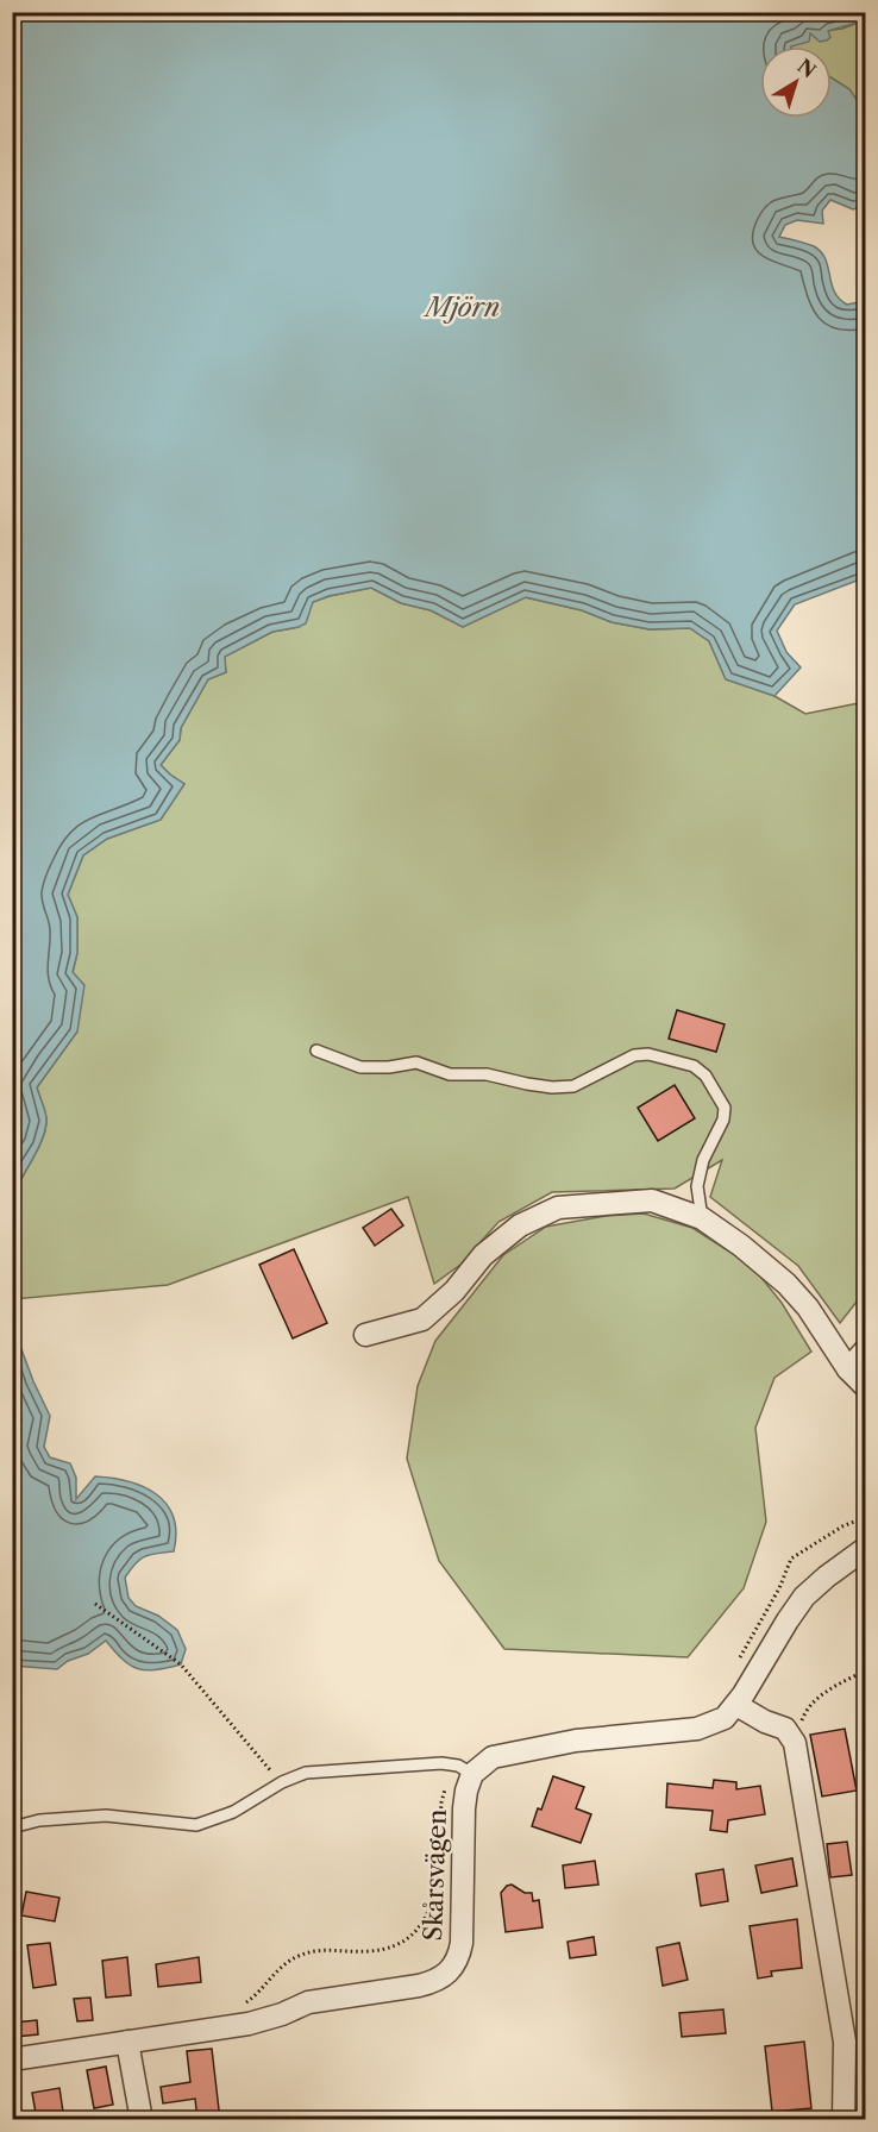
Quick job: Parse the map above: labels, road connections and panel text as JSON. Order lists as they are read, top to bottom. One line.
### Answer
{"streets":{"street":["Skårsvägen"]},"water":["Mjörn"],"north":"top right"}
